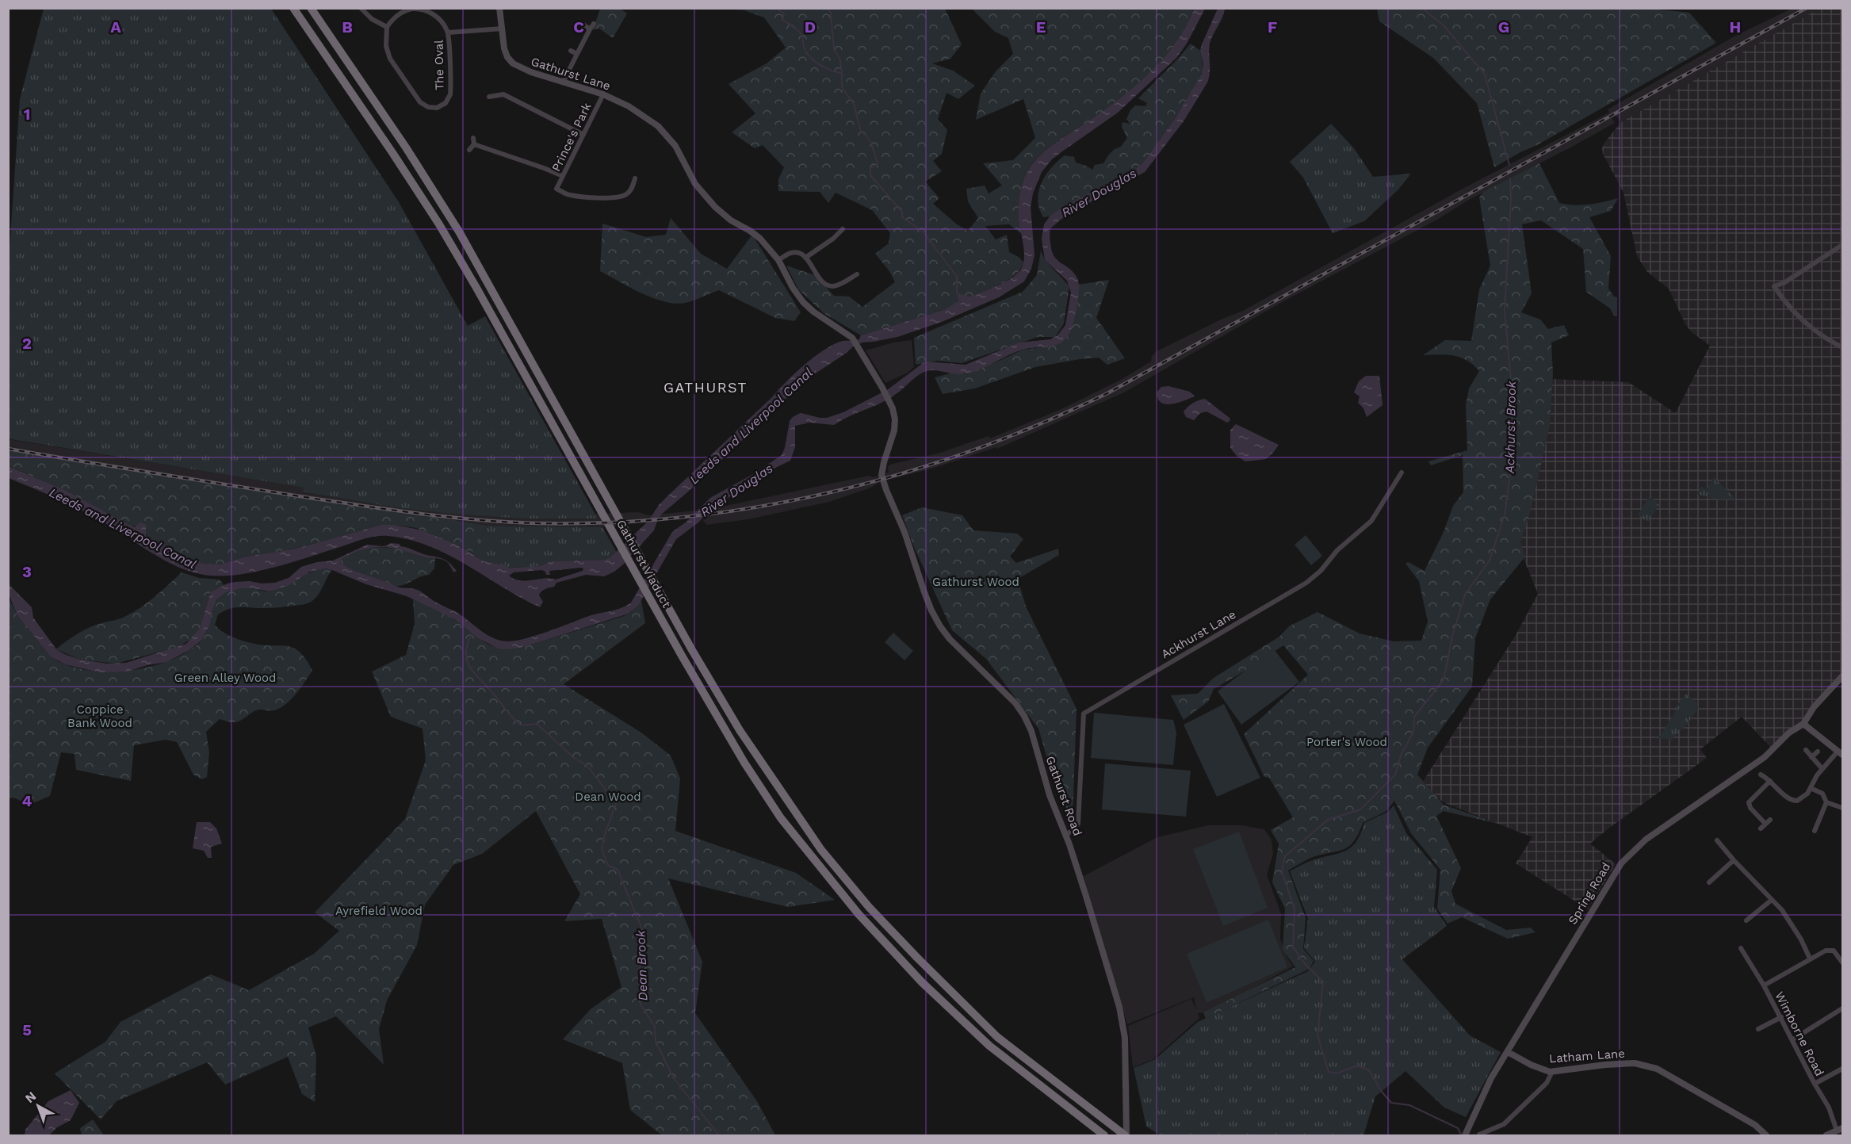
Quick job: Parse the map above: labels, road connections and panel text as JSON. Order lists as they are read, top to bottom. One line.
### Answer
{"streets":{"highway":["Gathurst Viaduct"],"main road":["Gathurst Lane","Gathurst Road","Spring Road","Latham Lane"],"street":["The Oval","Prince's Park","Ackhurst Lane","Wimborne Road"]},"crossings":[["The Oval","Gathurst Lane"],["Gathurst Lane","Prince's Park"],["Gathurst Lane","Gathurst Road"],["Gathurst Viaduct","Gathurst Road"],["Ackhurst Lane","Gathurst Road"],["Spring Road","Latham Lane"]],"districts":["GATHURST"],"water":["River Douglas","Leeds and Liverpool Canal","Ackhurst Brook","Dean Brook"],"parks":["Gathurst Wood","Green Alley Wood","Coppice Bank Wood","Porter's Wood","Dean Wood","Ayrefield Wood"],"north":"top left","grid":{"columns":["A","B","C","D","E","F","G","H"],"rows":["1","2","3","4","5"]}}
